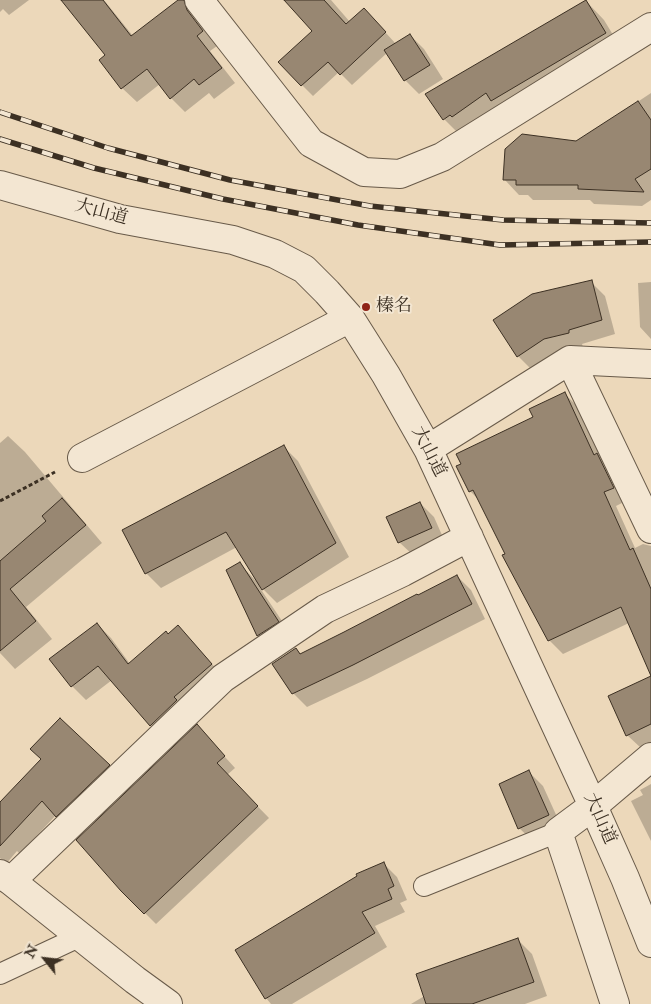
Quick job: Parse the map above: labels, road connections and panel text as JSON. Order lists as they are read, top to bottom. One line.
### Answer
{"streets":{"street":["大山道"]},"places":["榛名"],"north":"top left"}
